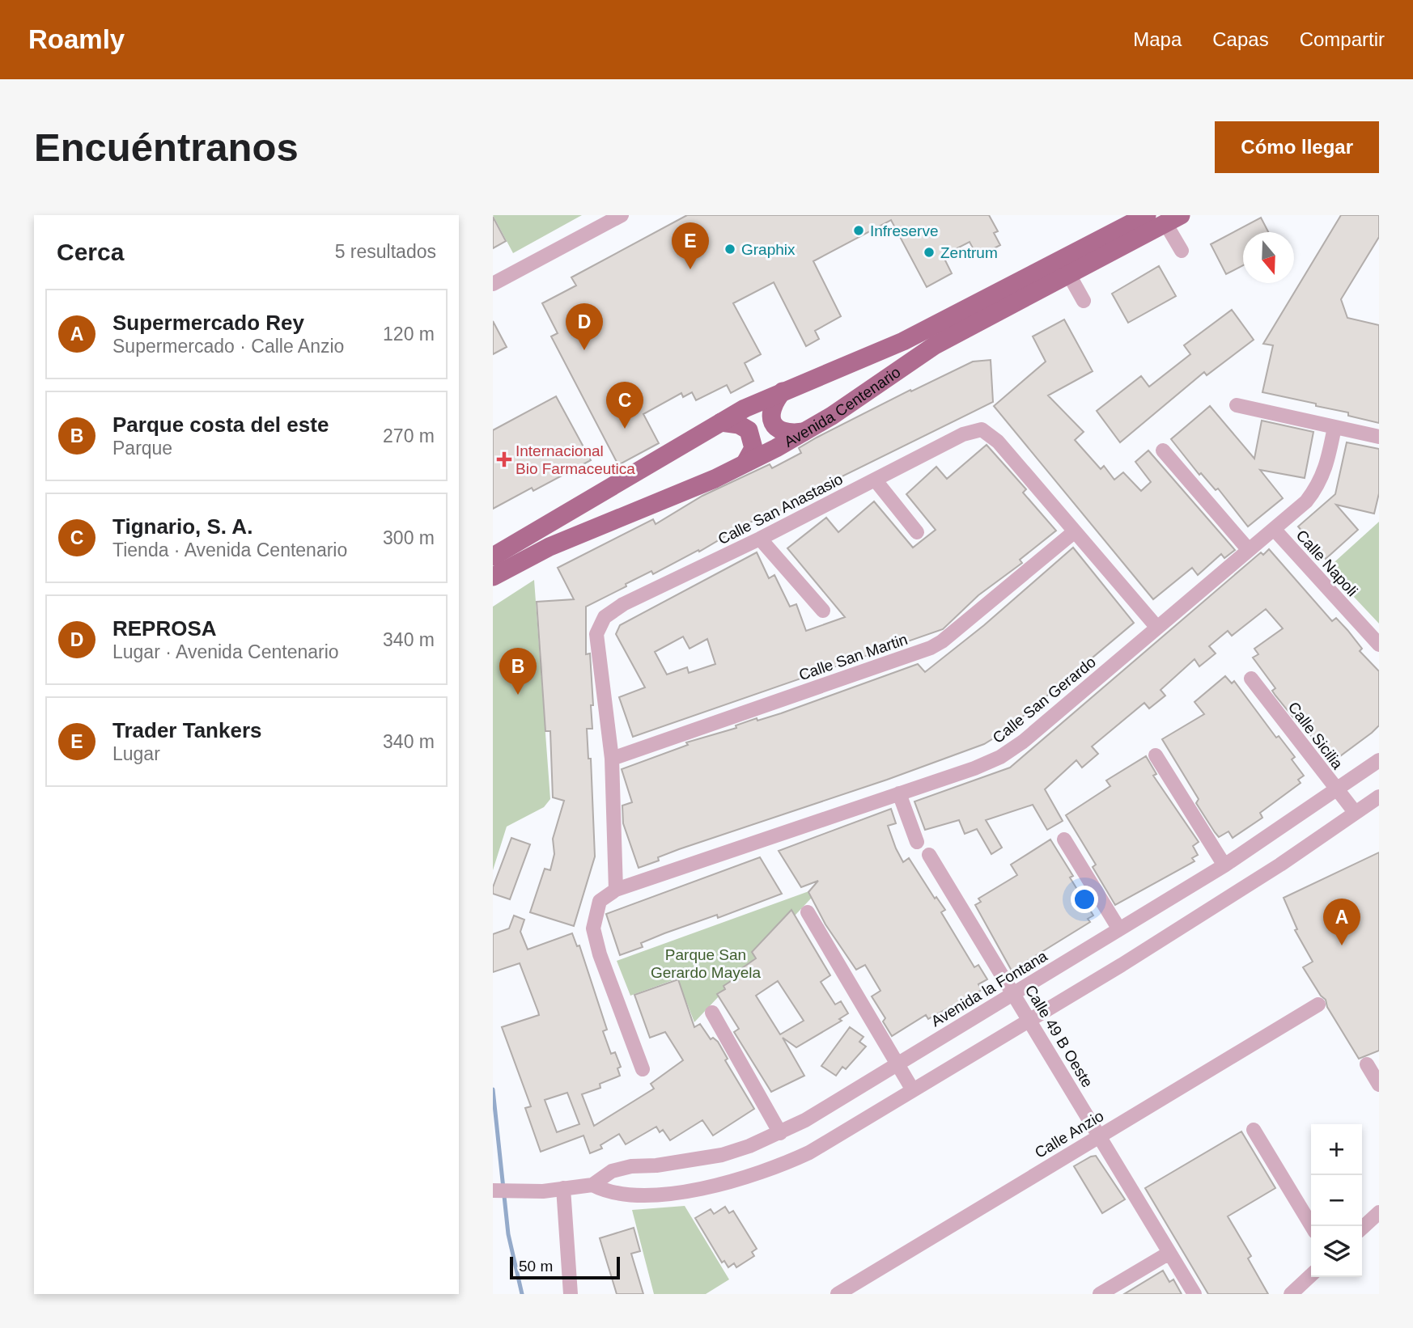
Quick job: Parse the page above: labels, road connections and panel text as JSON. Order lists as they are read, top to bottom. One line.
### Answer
{"streets":{"main road":["Avenida Centenario"],"street":["Calle San Anastasio","Calle Napoli","Calle San Martin","Calle San Gerardo","Calle Sicilia","Avenida la Fontana","Calle 49 B Oeste","Calle Anzio"]},"crossings":[["Calle San Anastasio","Calle San Martin"],["Calle San Anastasio","Calle San Gerardo"],["Calle Napoli","Calle San Gerardo"],["Calle Sicilia","Avenida la Fontana"],["Avenida la Fontana","Calle 49 B Oeste"],["Calle 49 B Oeste","Calle Anzio"]],"parks":["Parque San Gerardo Mayela"],"places":{"other":["Infreserve","Graphix","Zentrum"],"health":["Internacional Bio Farmaceutica"]},"scale_bar":"50 m","north":"bottom","page":{"header":"Roamly","nav":["Mapa","Capas","Compartir"],"buttons":"Cómo llegar","title":"Encuéntranos","heading":["Cerca","5 resultados"],"pins":["E","D","C","B","A"],"list":[{"mark":"A","name":"Supermercado Rey","note":"Supermercado · Calle Anzio","value":"120 m"},{"mark":"B","name":"Parque costa del este","note":"Parque","value":"270 m"},{"mark":"C","name":"Tignario, S. A.","note":"Tienda · Avenida Centenario","value":"300 m"},{"mark":"D","name":"REPROSA","note":"Lugar · Avenida Centenario","value":"340 m"},{"mark":"E","name":"Trader Tankers","note":"Lugar","value":"340 m"}],"map_buttons":["+","−"],"scale":"50 m"}}
